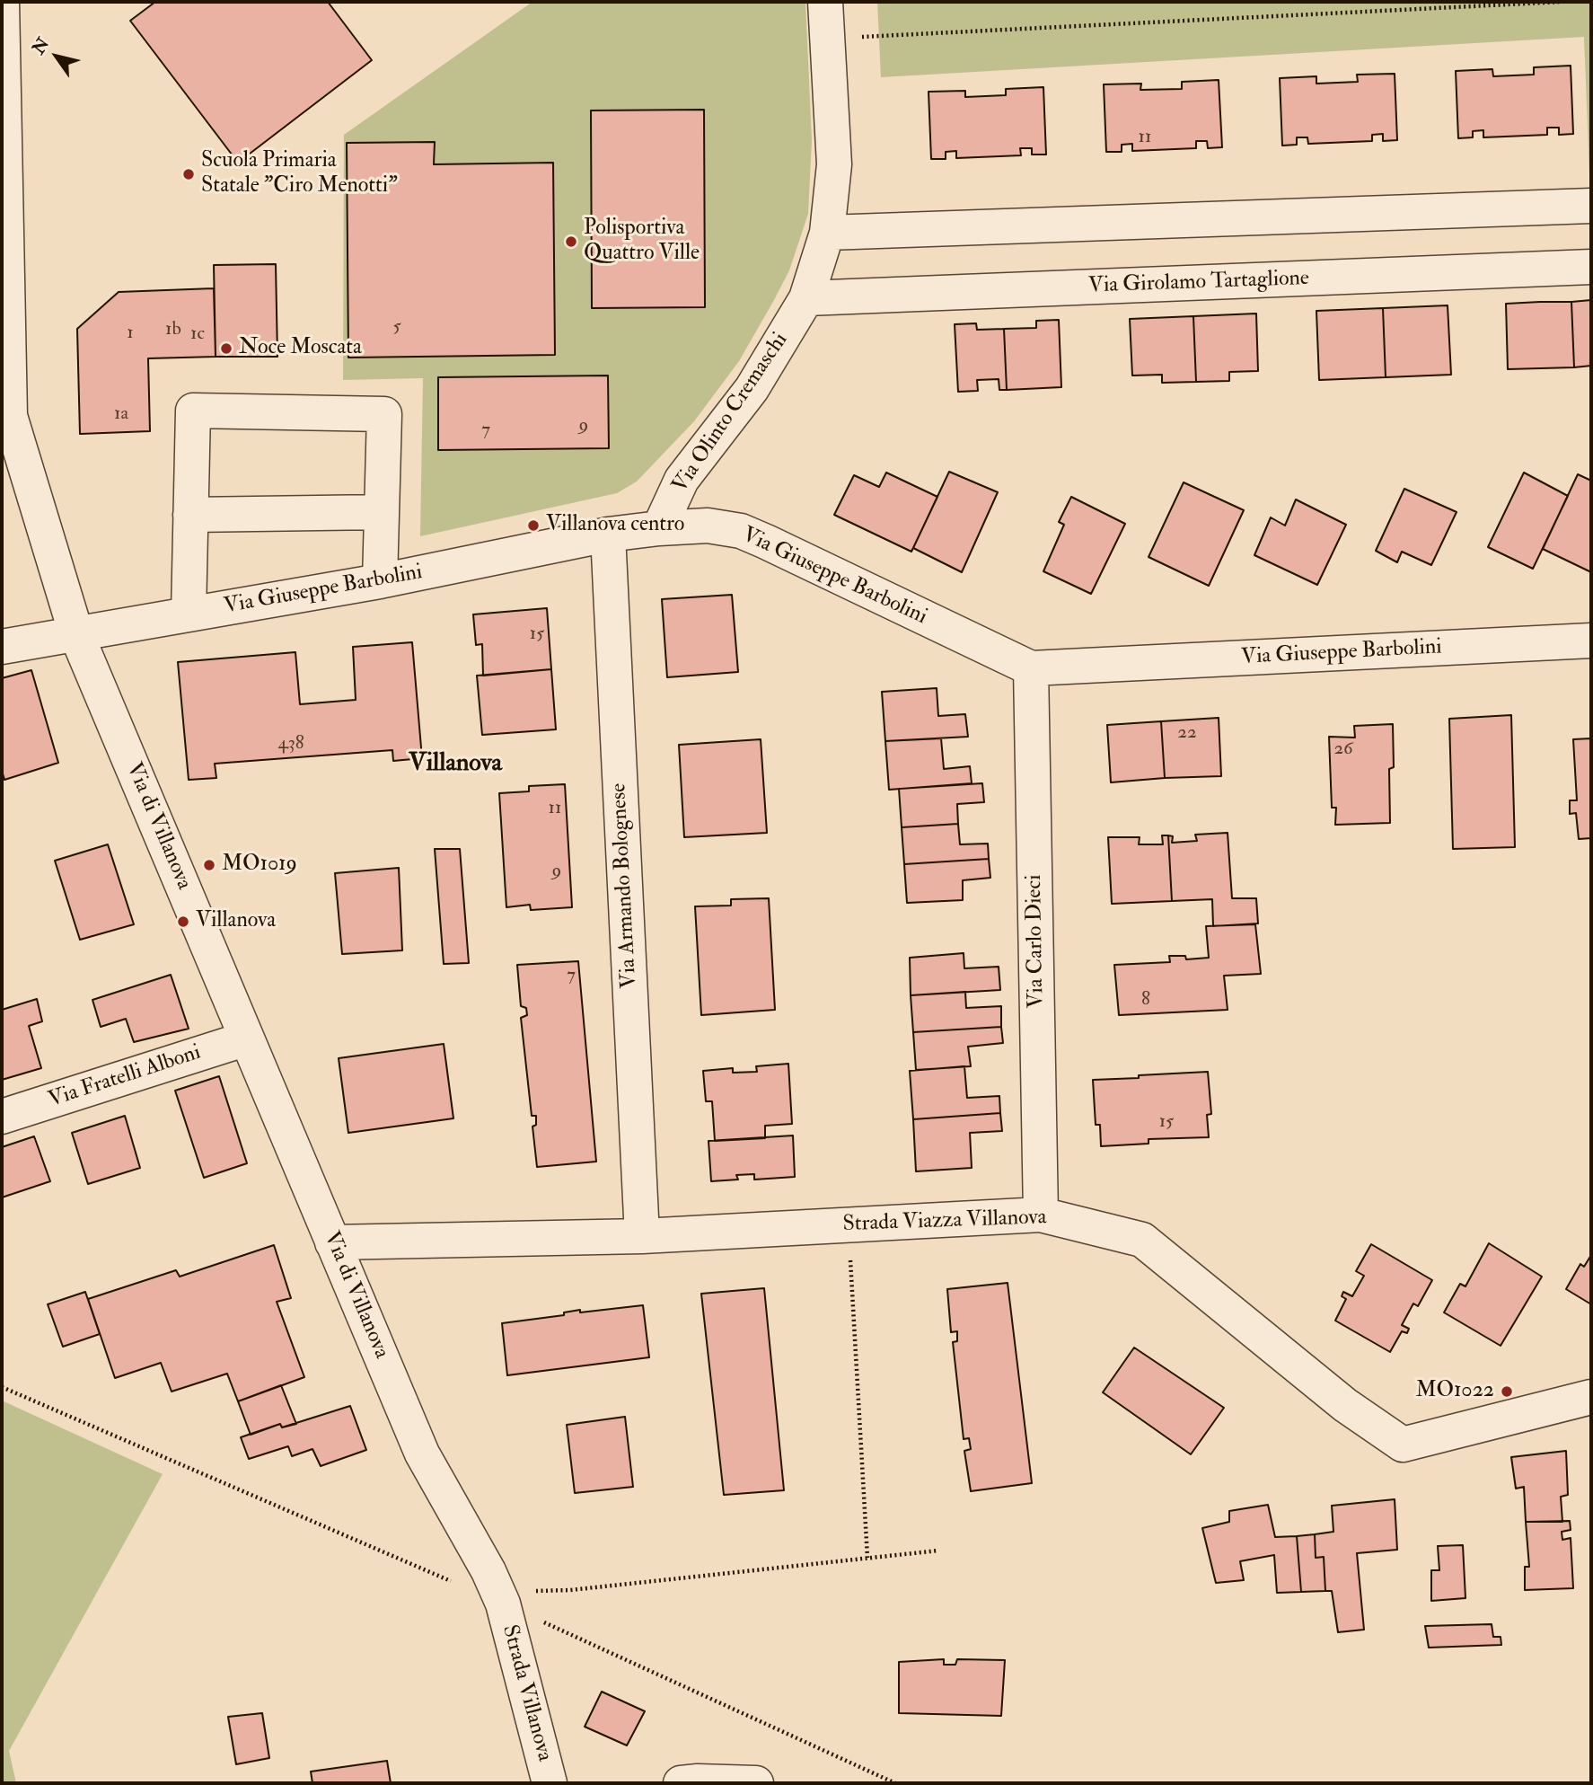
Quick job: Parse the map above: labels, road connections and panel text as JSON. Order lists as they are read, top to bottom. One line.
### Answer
{"streets":{"street":["Via Girolamo Tartaglione","Via Olinto Cremaschi","Via Giuseppe Barbolini","Via di Villanova","Via Armando Bolognese","Via Carlo Dieci","Via Fratelli Alboni","Strada Viazza Villanova","Strada Villanova"]},"crossings":[["Via Girolamo Tartaglione","Via Olinto Cremaschi"],["Via Olinto Cremaschi","Via Giuseppe Barbolini"],["Via Giuseppe Barbolini","Via di Villanova"],["Via Giuseppe Barbolini","Via Armando Bolognese"],["Via Giuseppe Barbolini","Via Carlo Dieci"],["Via di Villanova","Via Fratelli Alboni"],["Via di Villanova","Strada Viazza Villanova"],["Via di Villanova","Strada Villanova"],["Via Armando Bolognese","Strada Viazza Villanova"],["Via Carlo Dieci","Strada Viazza Villanova"]],"districts":["Villanova"],"places":["Scuola Primaria Statale \"Ciro Menotti\"","Polisportiva Quattro Ville","Noce Moscata","Villanova centro","MO1019","Villanova","MO1022"],"house_numbers":["11","5","1b","1","1c","1a","9","7","15","22","438","26","11","9","7","8","15"],"north":"top left"}
